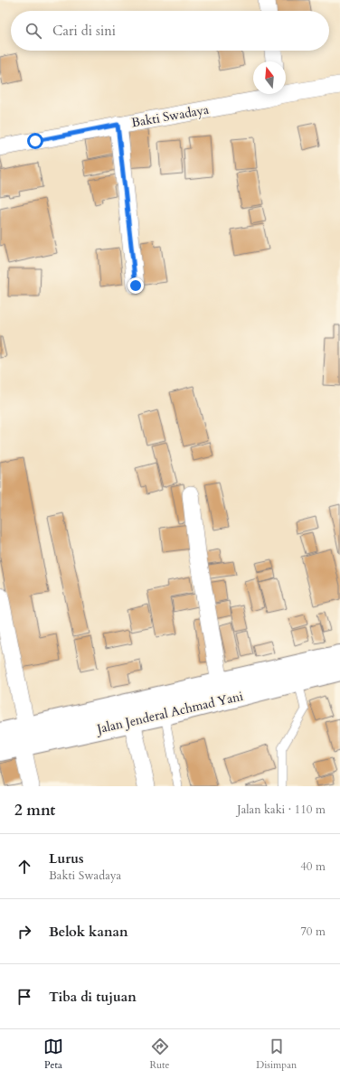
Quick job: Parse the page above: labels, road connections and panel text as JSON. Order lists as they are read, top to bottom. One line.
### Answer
{"streets":{"highway":["Jalan Jenderal Achmad Yani"],"street":["Bakti Swadaya"]},"north":"top","page":{"search":"Cari di sini","heading":["2 mnt","Jalan kaki · 110 m"],"list":[["Lurus","Bakti Swadaya","40 m"],["Belok kanan","70 m"],"Tiba di tujuan"],"nav":["Peta","Rute","Disimpan"]}}
